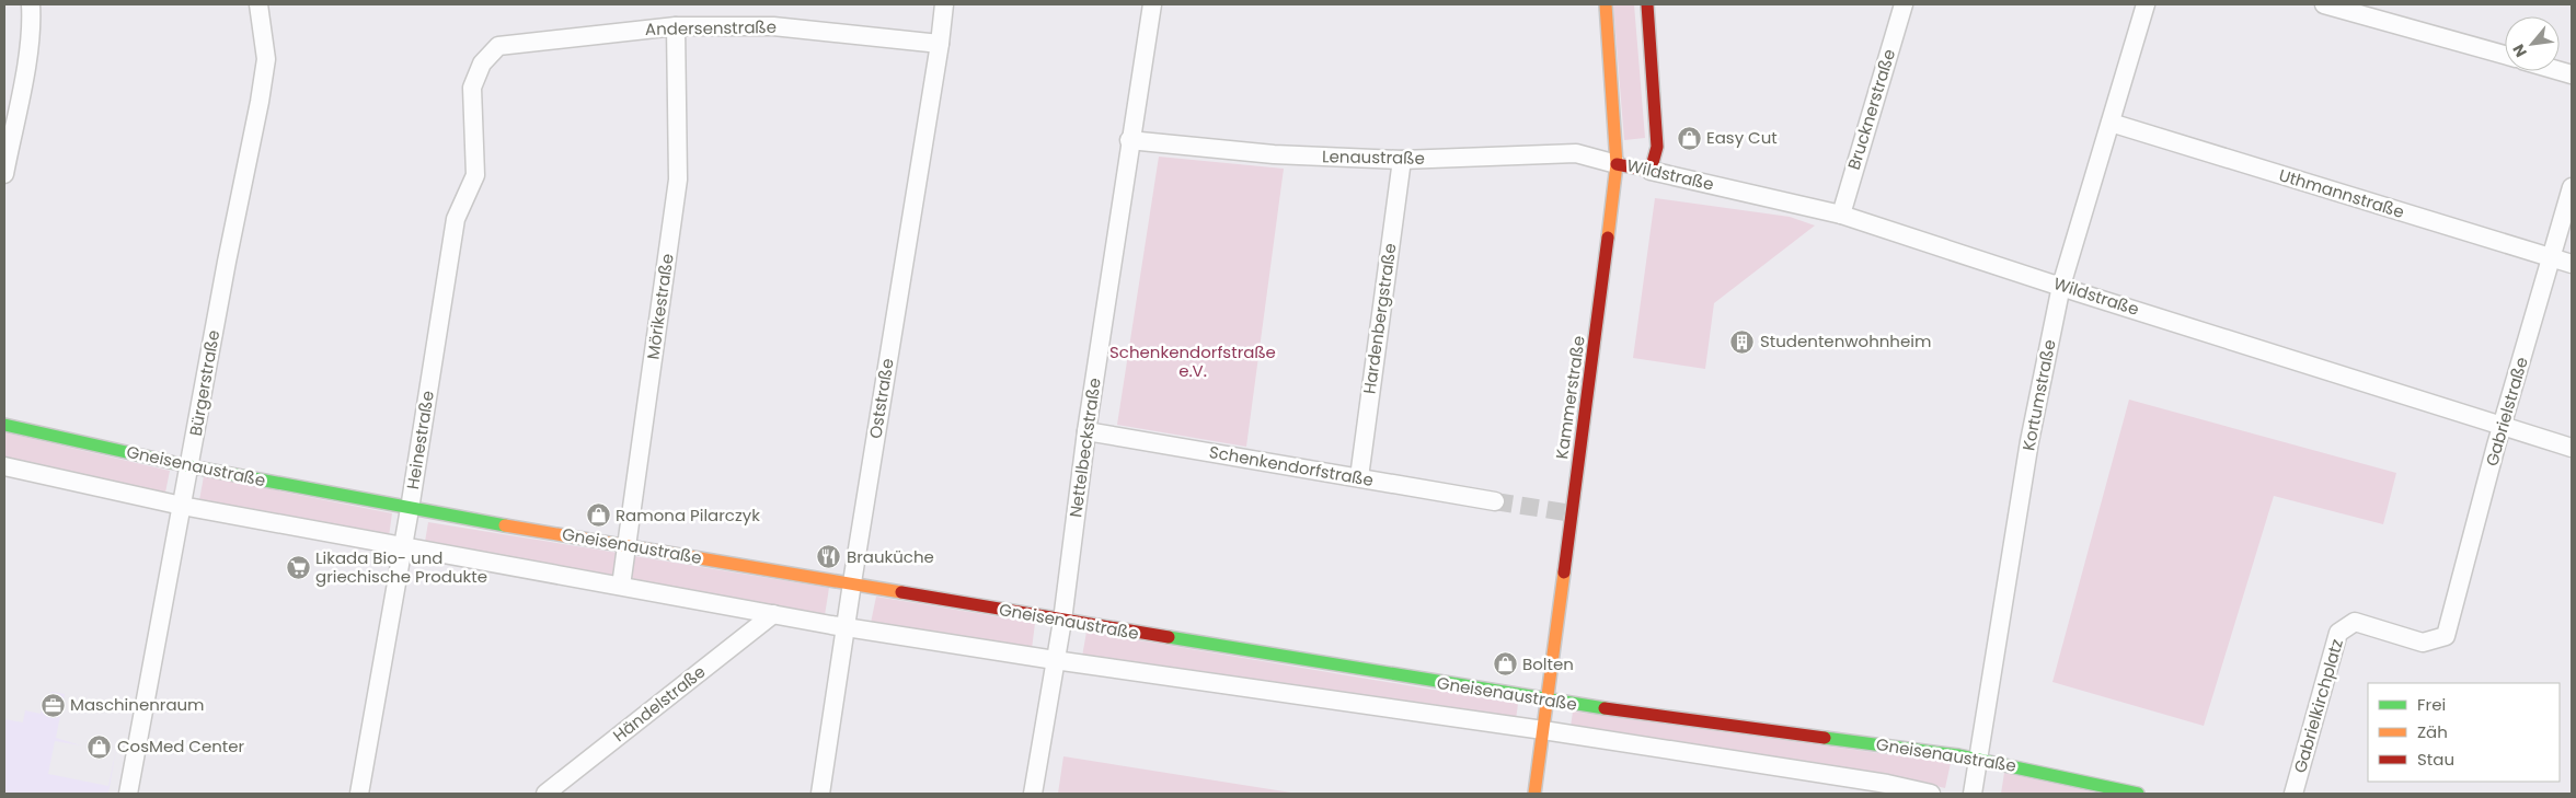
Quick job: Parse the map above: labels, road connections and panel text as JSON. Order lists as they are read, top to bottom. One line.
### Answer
{"streets":{"street":["Andersenstraße","Brucknerstraße","Lenaustraße","Wildstraße","Uthmannstraße","Mörikestraße","Hardenbergstraße","Bürgerstraße","Kortumstraße","Kammerstraße","Oststraße","Gabrielstraße","Heinestraße","Nettelbeckstraße","Gneisenaustraße","Schenkendorfstraße","Händelstraße","Gabrielkirchplatz"]},"crossings":[["Andersenstraße","Mörikestraße"],["Andersenstraße","Oststraße"],["Andersenstraße","Heinestraße"],["Brucknerstraße","Wildstraße"],["Lenaustraße","Wildstraße"],["Lenaustraße","Hardenbergstraße"],["Lenaustraße","Kammerstraße"],["Lenaustraße","Nettelbeckstraße"],["Wildstraße","Kortumstraße"],["Wildstraße","Kammerstraße"],["Wildstraße","Gabrielstraße"],["Uthmannstraße","Kortumstraße"],["Uthmannstraße","Gabrielstraße"],["Mörikestraße","Gneisenaustraße"],["Hardenbergstraße","Schenkendorfstraße"],["Bürgerstraße","Gneisenaustraße"],["Kortumstraße","Gneisenaustraße"],["Kammerstraße","Gneisenaustraße"],["Oststraße","Gneisenaustraße"],["Gabrielstraße","Gabrielkirchplatz"],["Heinestraße","Gneisenaustraße"],["Nettelbeckstraße","Gneisenaustraße"],["Nettelbeckstraße","Schenkendorfstraße"],["Gneisenaustraße","Händelstraße"]],"parks":["Schenkendorfstraße e.V."],"places":{"shop":["Easy Cut","Ramona Pilarczyk","Bolten","CosMed Center"],"building":["Studentenwohnheim"],"restaurant":["Brauküche"],"supermarket":["Likada Bio- und griechische Produkte"],"office":["Maschinenraum"]},"legend":["Frei","Zäh","Stau"],"north":"bottom left"}
